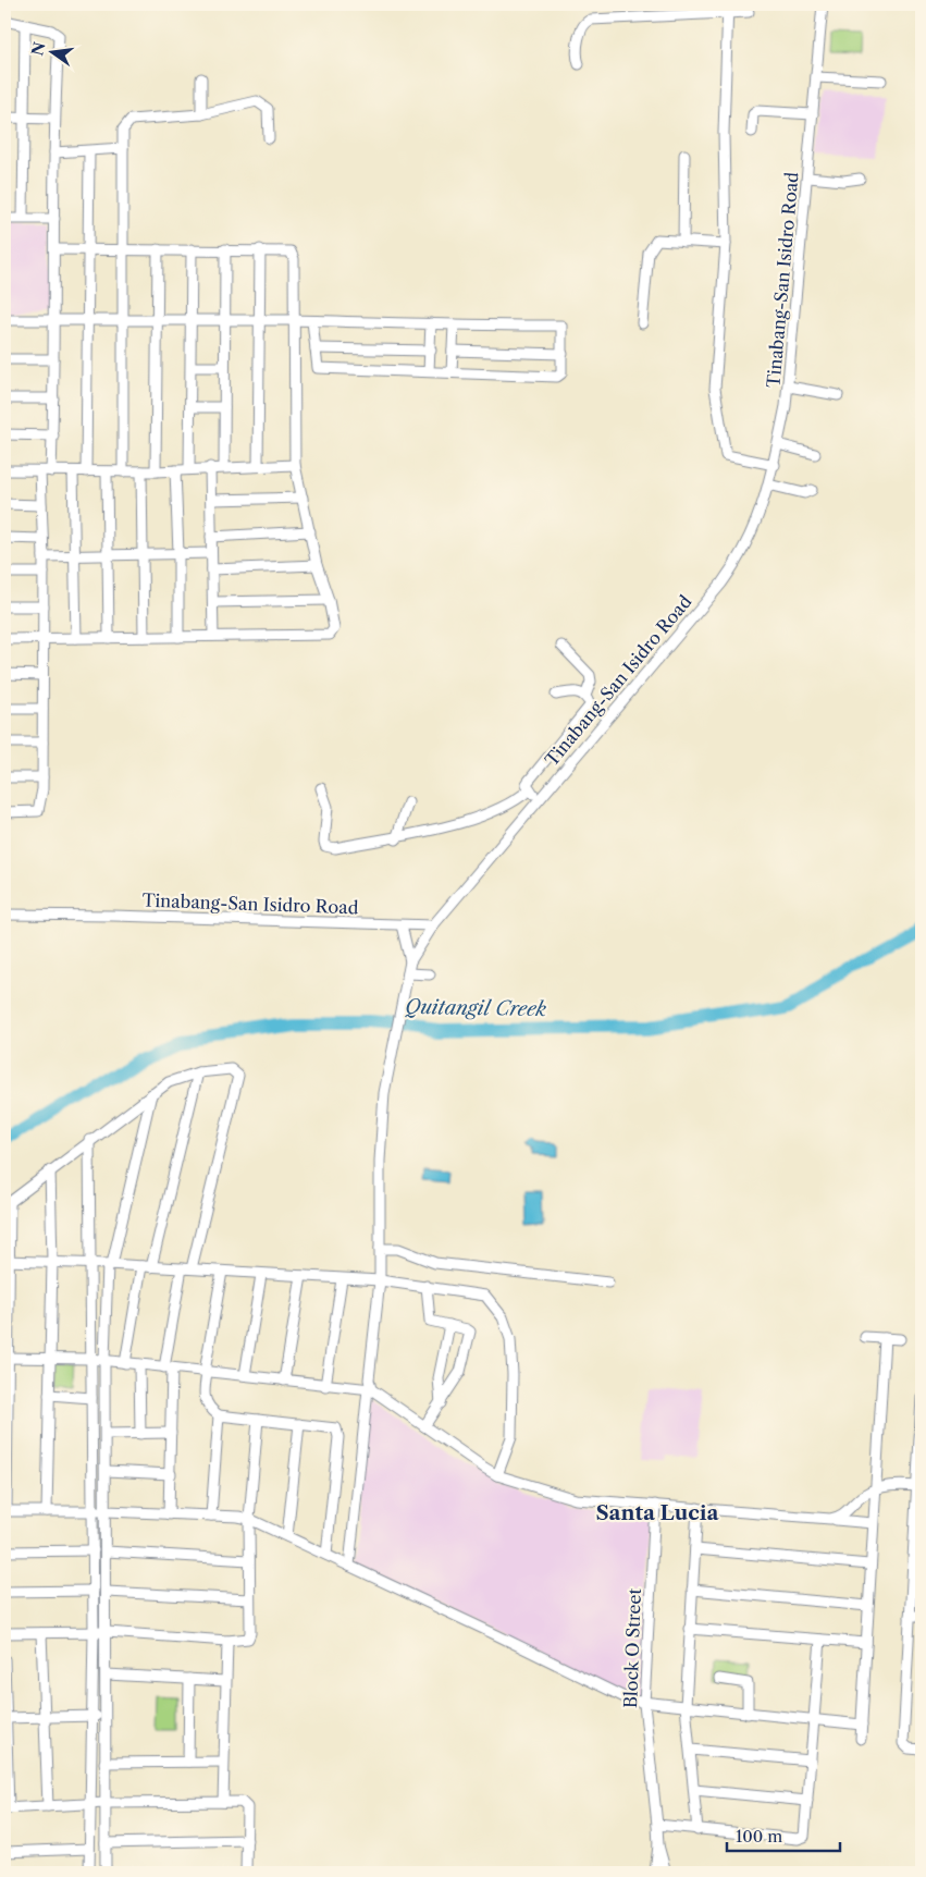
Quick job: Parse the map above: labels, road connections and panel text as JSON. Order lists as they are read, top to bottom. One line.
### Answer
{"streets":{"street":["Tinabang-San Isidro Road","Block O Street"]},"districts":["Santa Lucia"],"water":["Quitangil Creek"],"scale_bar":"100 m","north":"left"}
